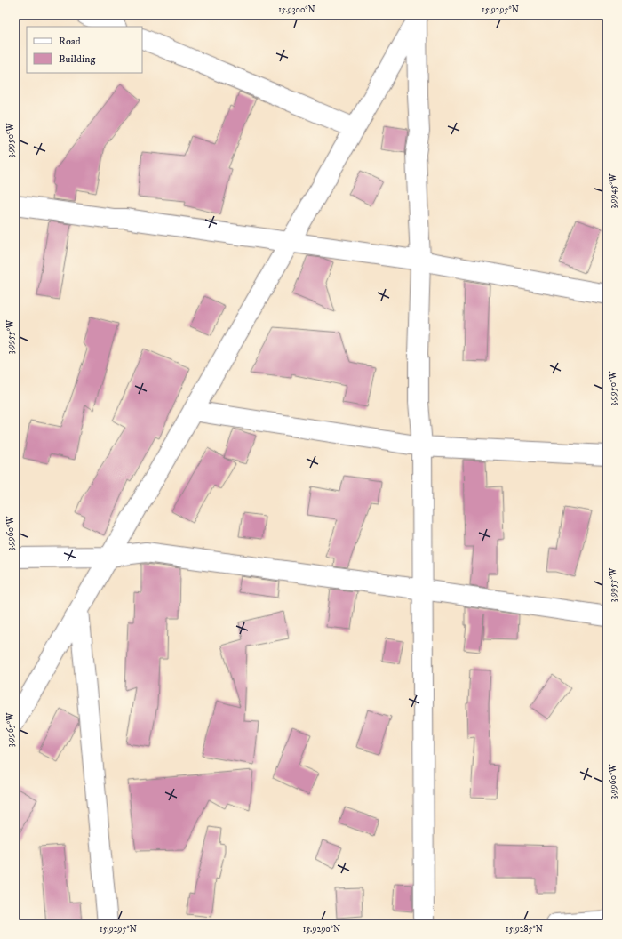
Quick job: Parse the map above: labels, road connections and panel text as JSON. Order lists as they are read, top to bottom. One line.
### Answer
{"legend":["Road","Building"],"coordinates":["15.9300°N","15.9295°N","3.9950°W","3.9945°W","3.9955°W","3.9960°W","3.9965°W","15.9290°N","15.9285°N"]}
